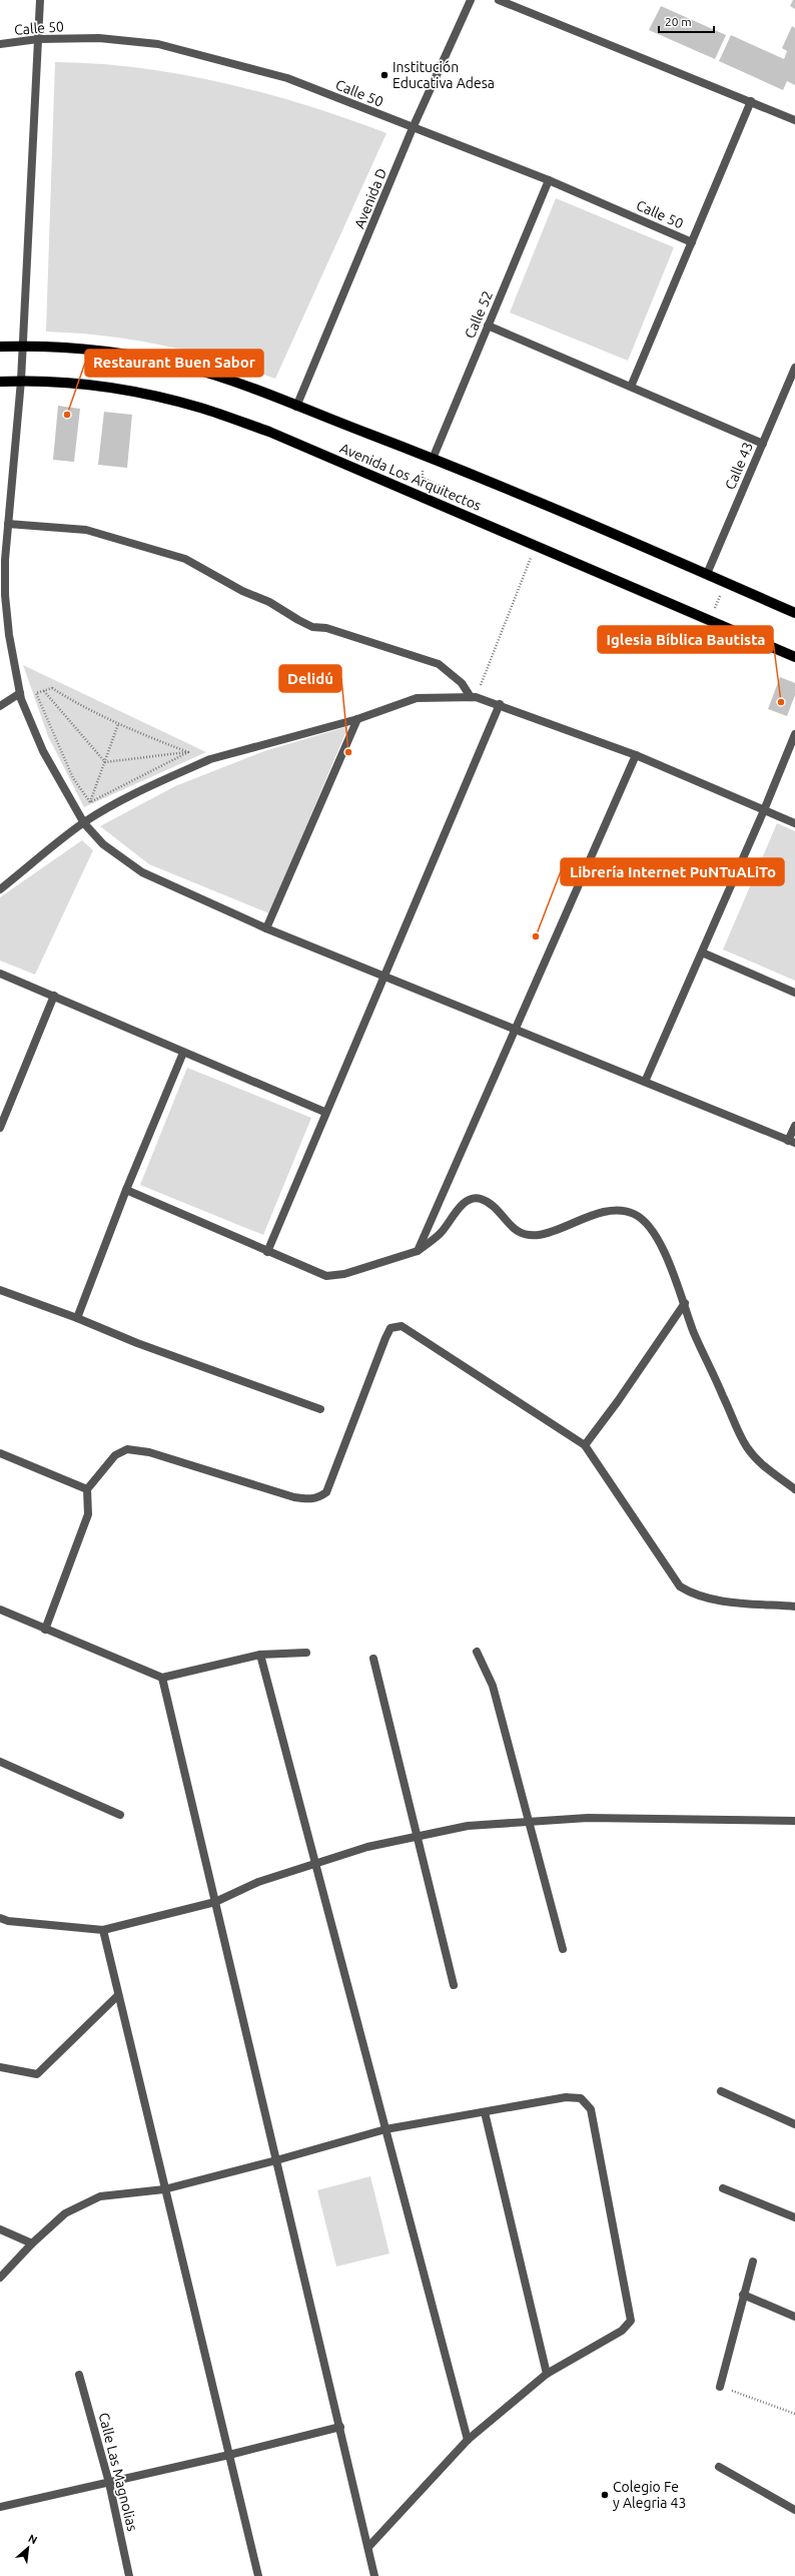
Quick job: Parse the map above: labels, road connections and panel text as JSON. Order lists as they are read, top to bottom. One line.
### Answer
{"streets":{"main road":["Avenida Los Arquitectos"],"street":["Calle 50","Avenida D","Calle 52","Calle 43","Calle Las Magnolias"]},"crossings":[["Calle 50","Avenida D"],["Calle 50","Calle 52"],["Avenida D","Avenida Los Arquitectos"],["Calle 52","Avenida Los Arquitectos"],["Calle 43","Avenida Los Arquitectos"]],"places":["Institución Educativa Adesa","Restaurant Buen Sabor","Iglesia Bíblica Bautista","Delidú","Librería Internet PuNTuALiTo","Colegio Fe y Alegria 43"],"scale_bar":"20 m","north":"top right"}
